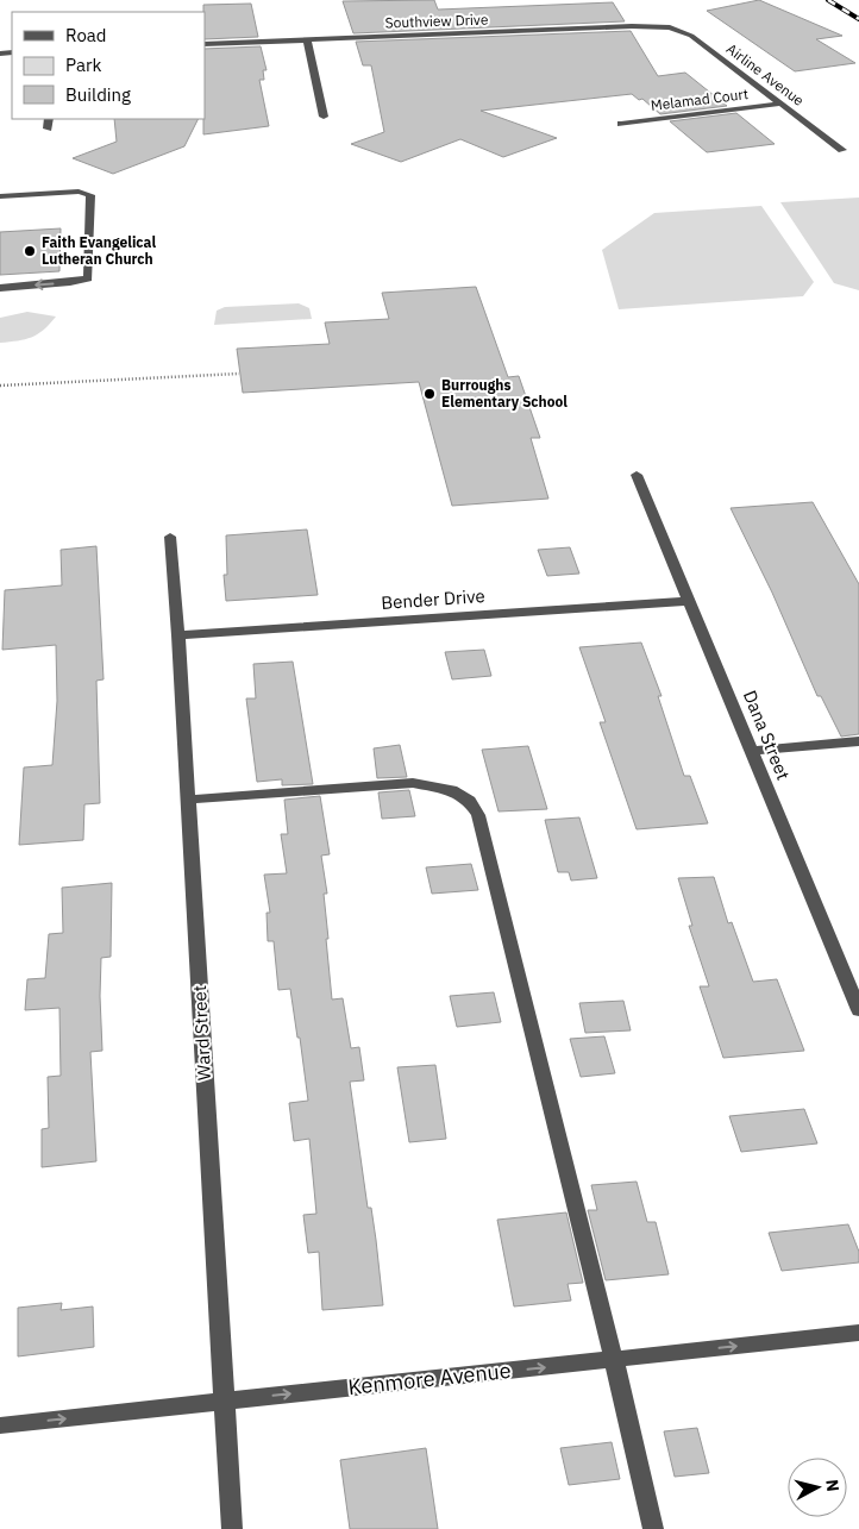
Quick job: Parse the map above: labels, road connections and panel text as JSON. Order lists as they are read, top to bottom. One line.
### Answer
{"streets":{"street":["Southview Drive","Airline Avenue","Melamad Court","Bender Drive","Dana Street","Ward Street","Kenmore Avenue"]},"crossings":[["Southview Drive","Airline Avenue"],["Airline Avenue","Melamad Court"],["Bender Drive","Dana Street"],["Bender Drive","Ward Street"],["Ward Street","Kenmore Avenue"]],"one_way":["Kenmore Avenue"],"places":["Faith Evangelical Lutheran Church","Burroughs Elementary School"],"legend":["Road","Park","Building"],"north":"right"}
